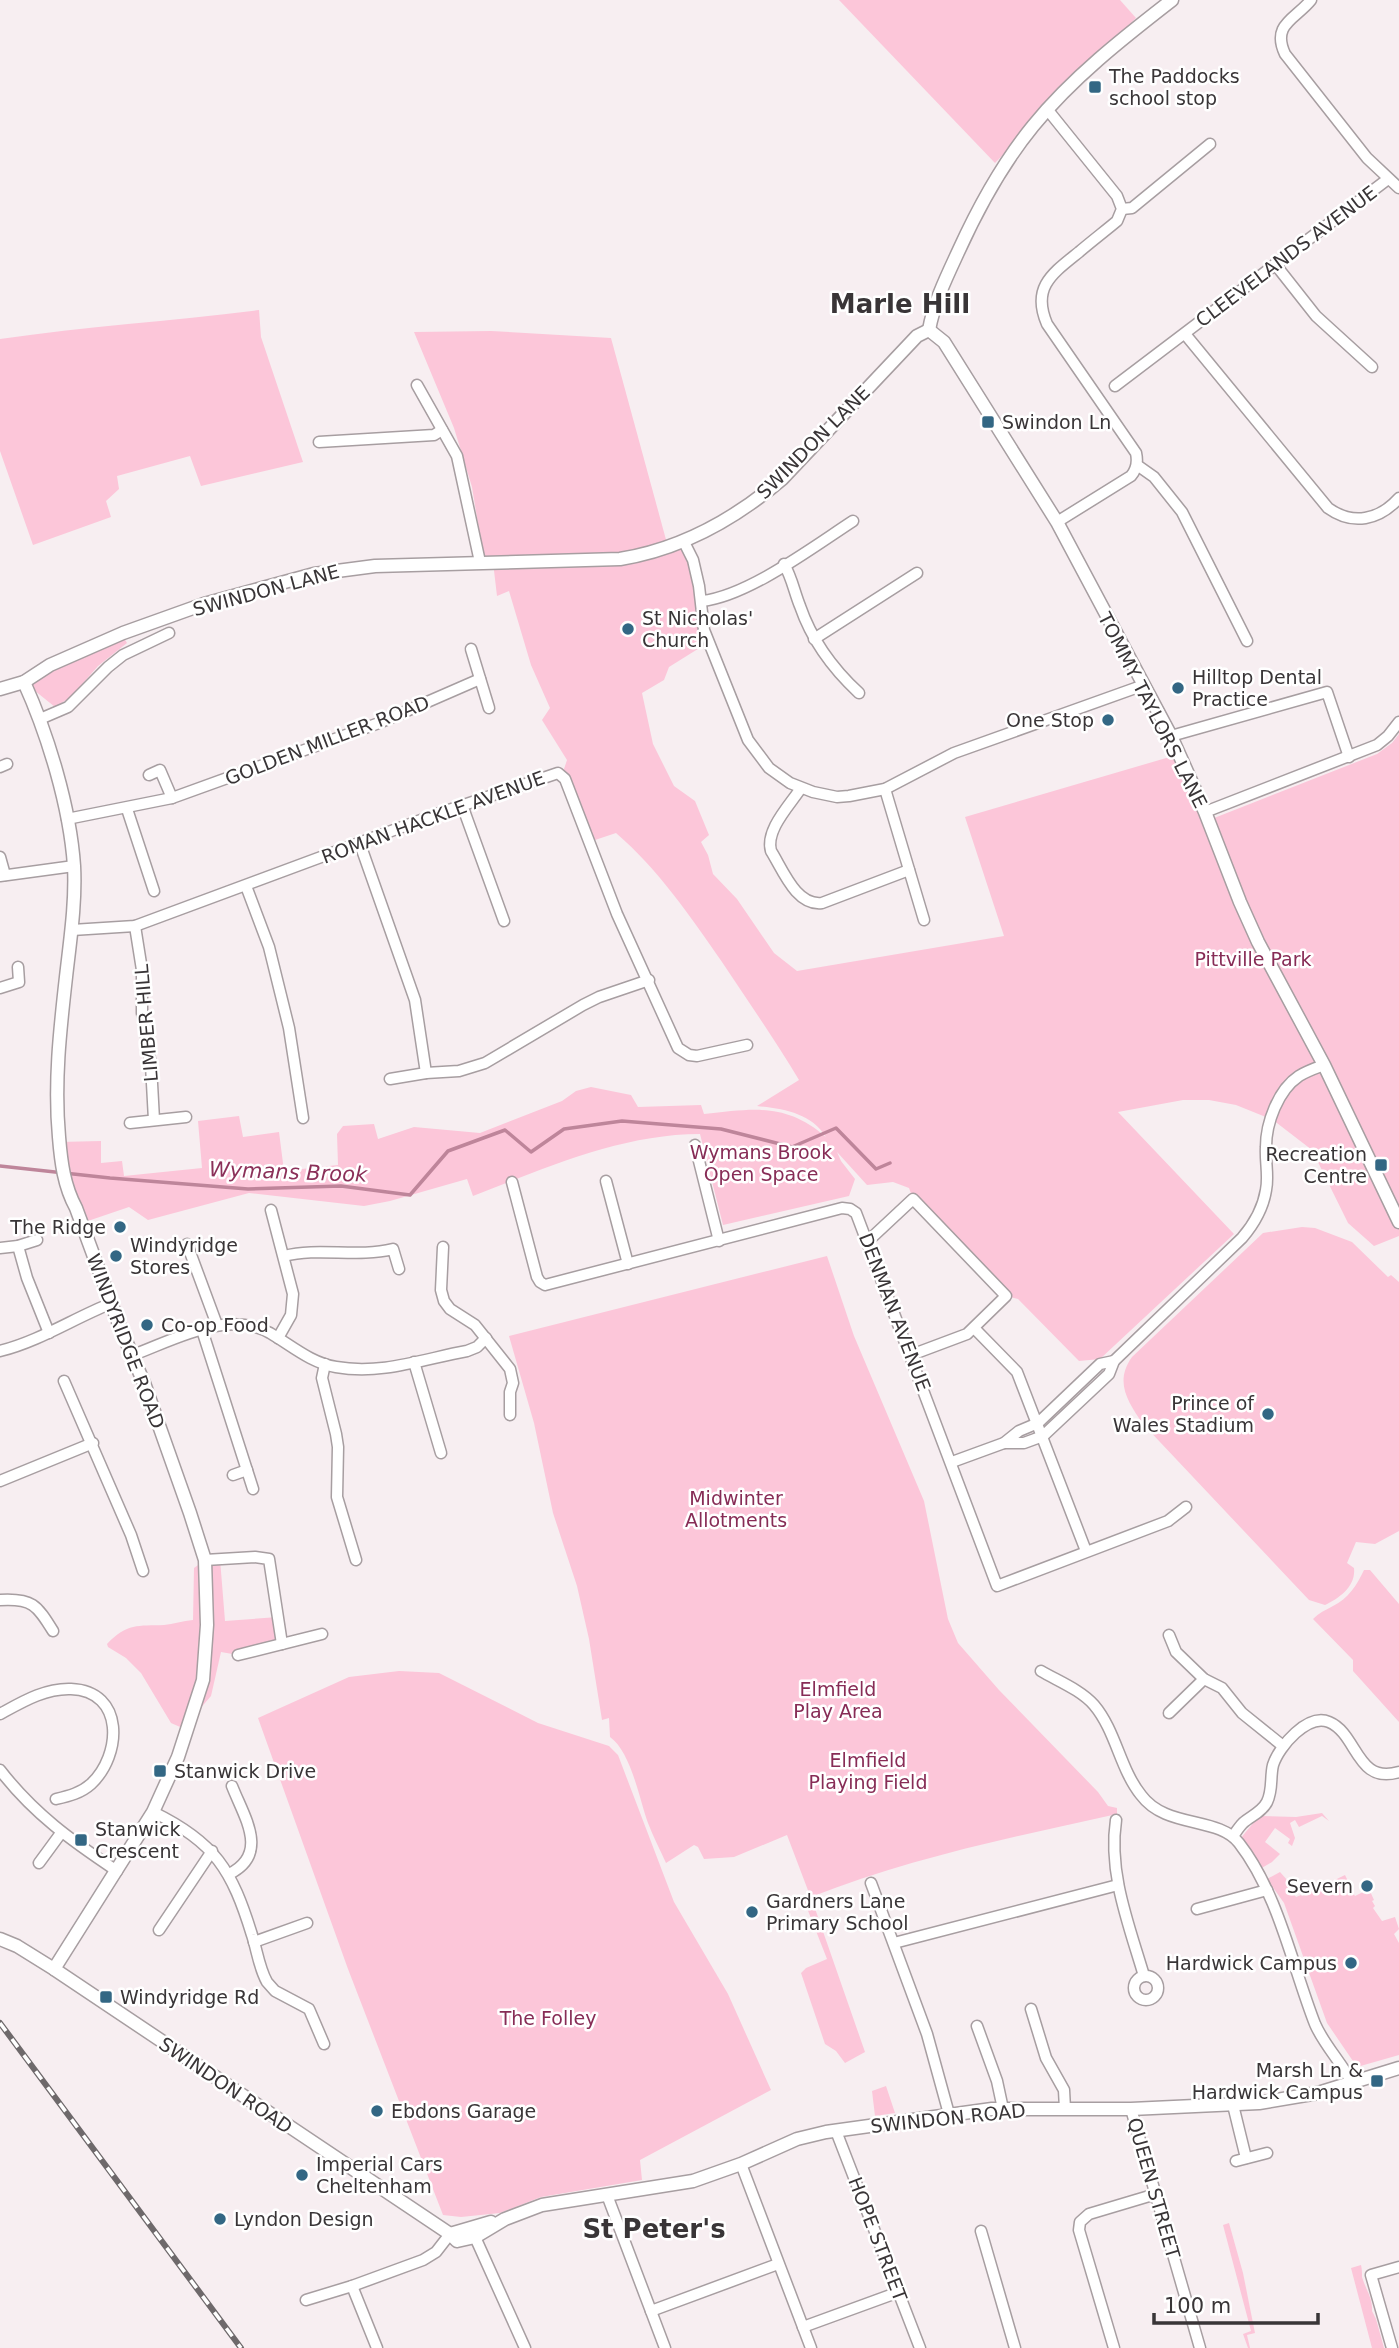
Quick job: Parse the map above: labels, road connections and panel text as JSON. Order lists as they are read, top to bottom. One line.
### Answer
{"streets":{"street":["CLEEVELANDS AVENUE","SWINDON LANE","TOMMY TAYLORS LANE","GOLDEN MILLER ROAD","ROMAN HACKLE AVENUE","LIMBER HILL","DENMAN AVENUE","WINDYRIDGE ROAD","SWINDON ROAD","QUEEN STREET","HOPE STREET"]},"crossings":[["SWINDON LANE","TOMMY TAYLORS LANE"],["SWINDON LANE","WINDYRIDGE ROAD"],["GOLDEN MILLER ROAD","WINDYRIDGE ROAD"],["ROMAN HACKLE AVENUE","LIMBER HILL"],["ROMAN HACKLE AVENUE","WINDYRIDGE ROAD"],["WINDYRIDGE ROAD","SWINDON ROAD"],["SWINDON ROAD","QUEEN STREET"],["SWINDON ROAD","HOPE STREET"]],"districts":["Marle Hill","St Peter's"],"water":["Wymans Brook"],"parks":["Pittville Park","Wymans Brook Open Space","Midwinter Allotments","Elmfield Play Area","Elmfield Playing Field","The Folley"],"places":{"transit":["The Paddocks school stop","Swindon Ln","Recreation Centre","Stanwick Drive","Stanwick Crescent","Windyridge Rd","Marsh Ln & Hardwick Campus"],"other":["St Nicholas' Church","Hilltop Dental Practice","One Stop","The Ridge","Windyridge Stores","Co-op Food","Prince of Wales Stadium","Severn","Gardners Lane Primary School","Hardwick Campus","Ebdons Garage","Imperial Cars Cheltenham","Lyndon Design"]},"scale_bar":"100 m"}
